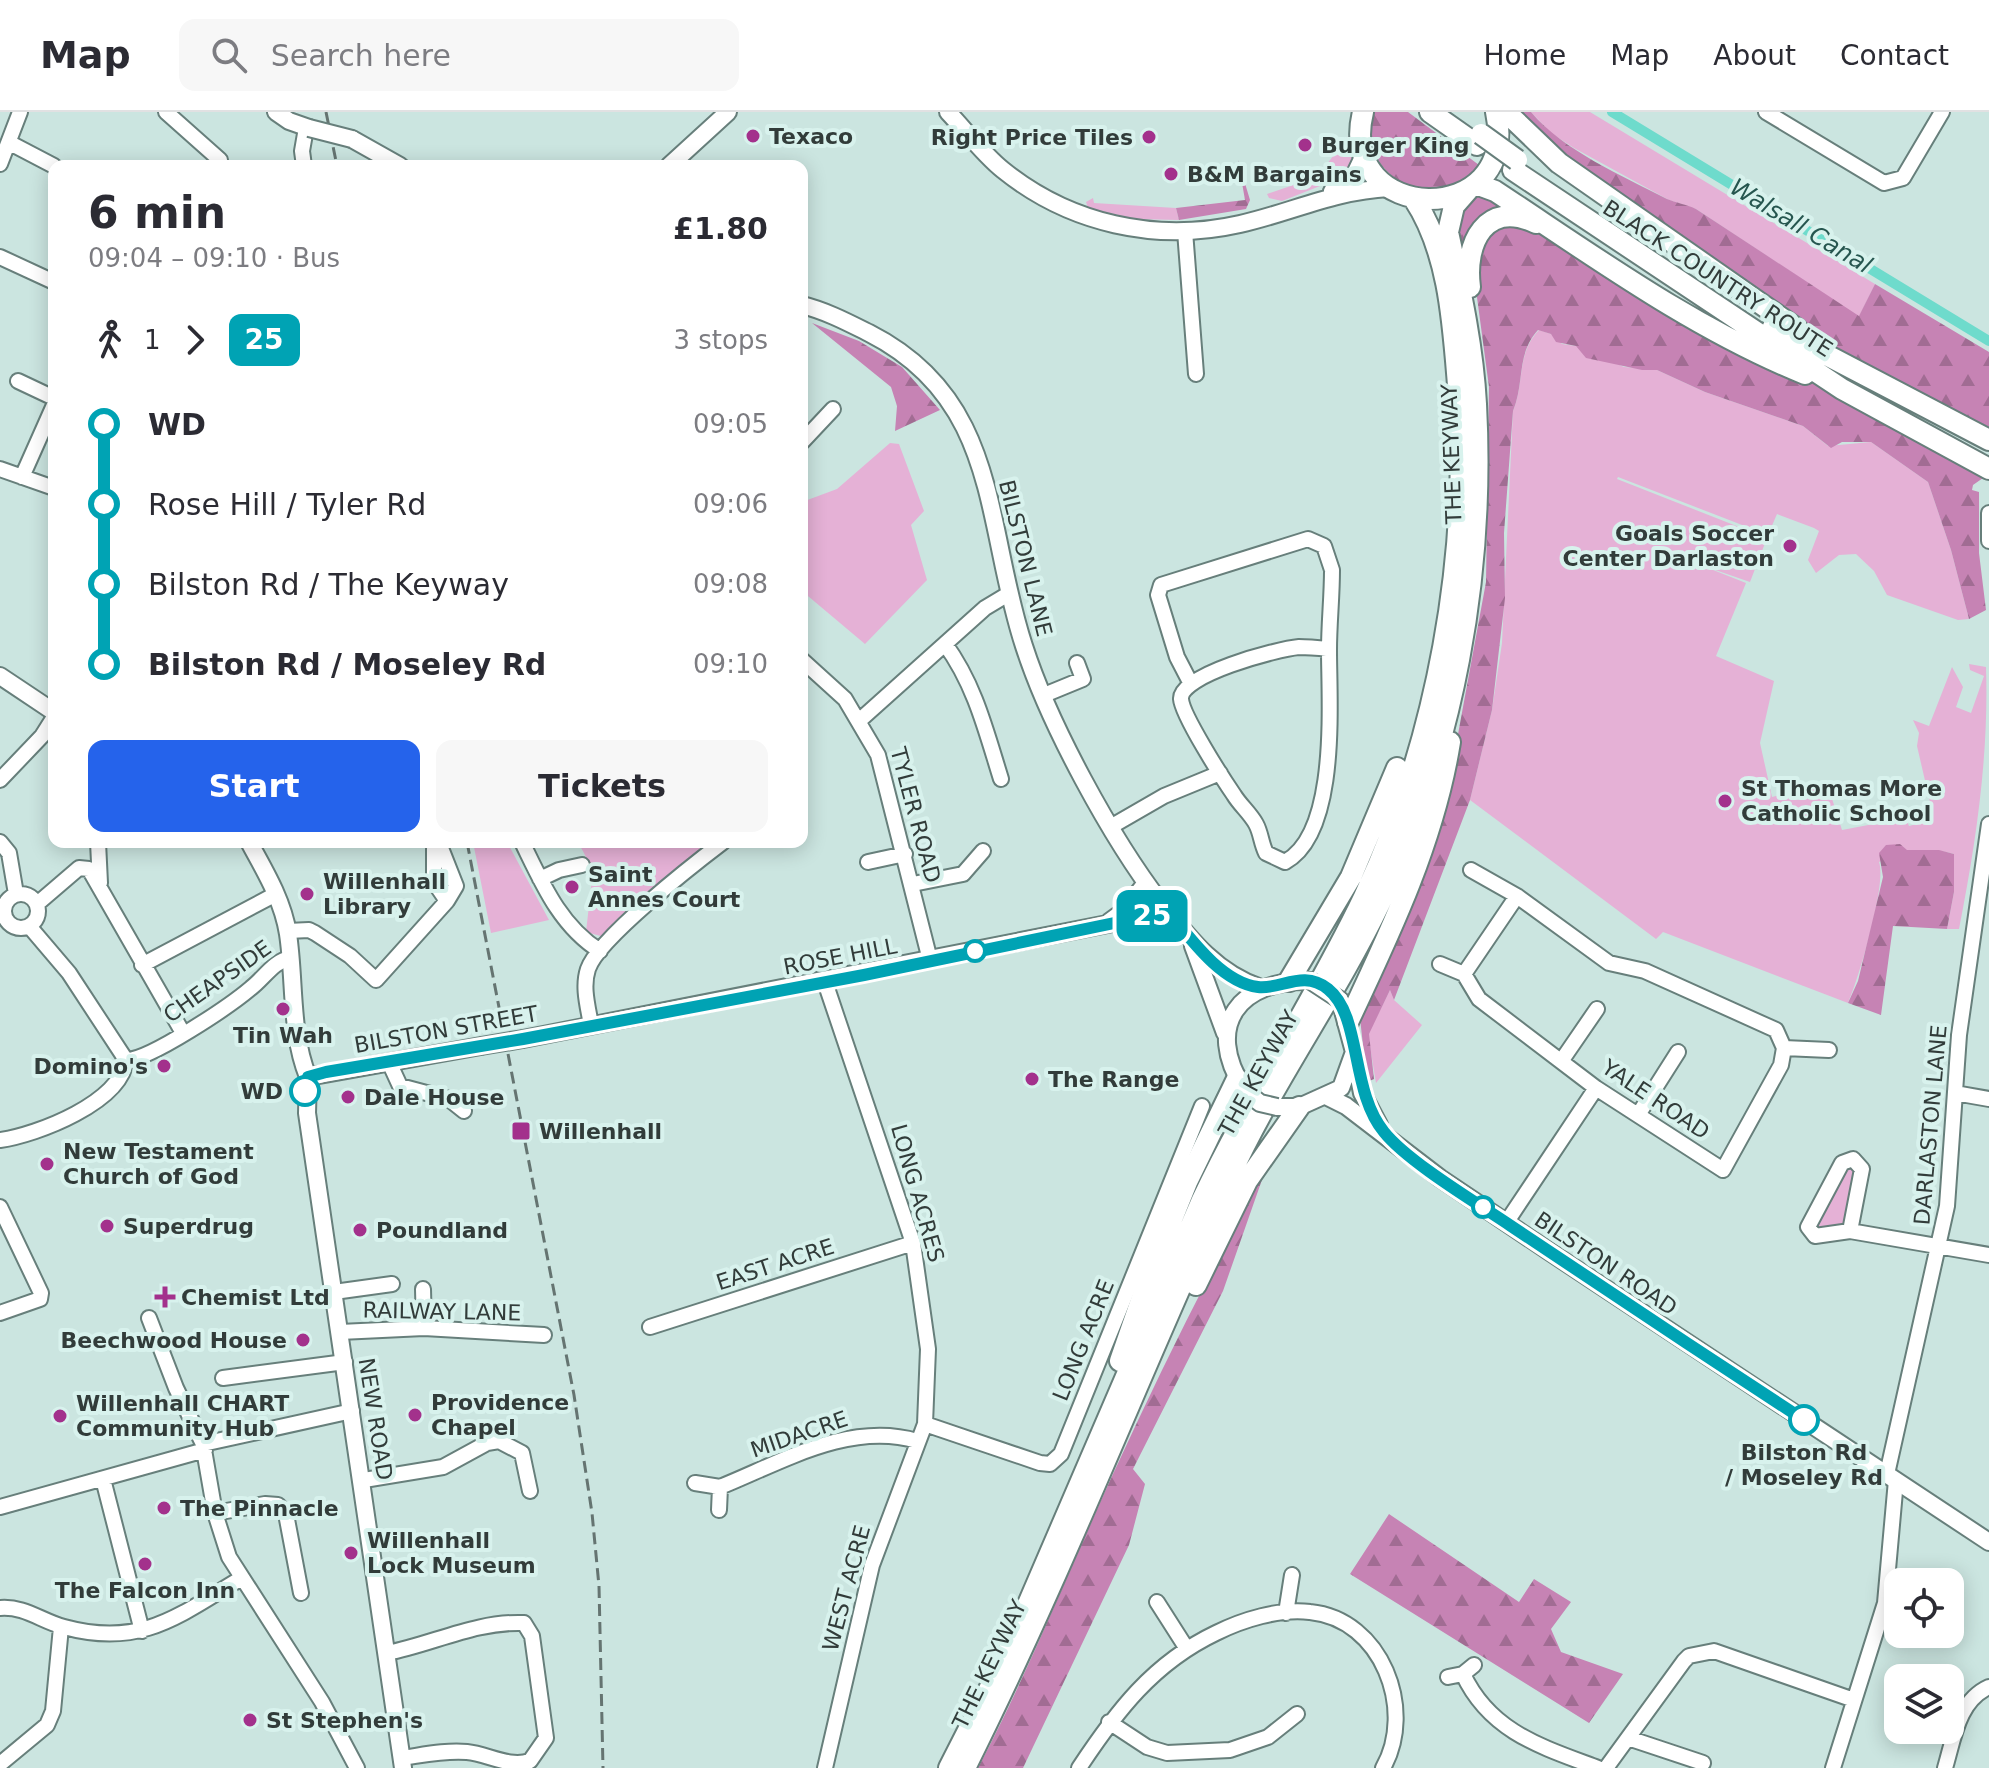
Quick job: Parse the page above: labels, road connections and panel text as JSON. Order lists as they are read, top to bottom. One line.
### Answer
{"streets":{"highway":["BLACK COUNTRY ROUTE","THE KEYWAY"],"main road":["BILSTON LANE","ROSE HILL","BILSTON STREET","BILSTON ROAD","NEW ROAD"],"street":["TYLER ROAD","CHEAPSIDE","YALE ROAD","DARLASTON LANE","LONG ACRES","EAST ACRE","RAILWAY LANE","LONG ACRE","MIDACRE","WEST ACRE"]},"crossings":[["BILSTON LANE","ROSE HILL"],["TYLER ROAD","ROSE HILL"],["ROSE HILL","BILSTON STREET"],["ROSE HILL","LONG ACRES"],["CHEAPSIDE","NEW ROAD"],["BILSTON STREET","NEW ROAD"],["DARLASTON LANE","BILSTON ROAD"],["LONG ACRES","EAST ACRE"],["LONG ACRES","LONG ACRE"],["LONG ACRES","WEST ACRE"],["RAILWAY LANE","NEW ROAD"],["LONG ACRE","WEST ACRE"],["MIDACRE","WEST ACRE"]],"water":["Walsall Canal"],"places":{"other":["Texaco","Right Price Tiles","Burger King","B&M Bargains","Goals Soccer Center Darlaston","St Thomas More Catholic School","Saint Annes Court","Willenhall Library","Tin Wah","Domino's","The Range","WD","Dale House","New Testament Church of God","Superdrug","Poundland","Beechwood House","Providence Chapel","Willenhall CHART Community Hub","Bilston Rd / Moseley Rd","The Pinnacle","Willenhall Lock Museum","The Falcon Inn","St Stephen's"],"transit":["Willenhall"],"health":["Chemist Ltd"]},"lines":["bus line 25"],"page":{"header":"Map","search":"Search here","nav":["Home","Map","About","Contact"],"on_map":"25","heading":["6 min","09:04 – 09:10 · Bus","£1.80"],"legs":["1","25","3 stops"],"list":[{"name":"WD","value":"09:05"},{"name":"Rose Hill / Tyler Rd","value":"09:06"},{"name":"Bilston Rd / The Keyway","value":"09:08"},{"name":"Bilston Rd / Moseley Rd","value":"09:10"}],"buttons":["Start","Tickets"]}}
